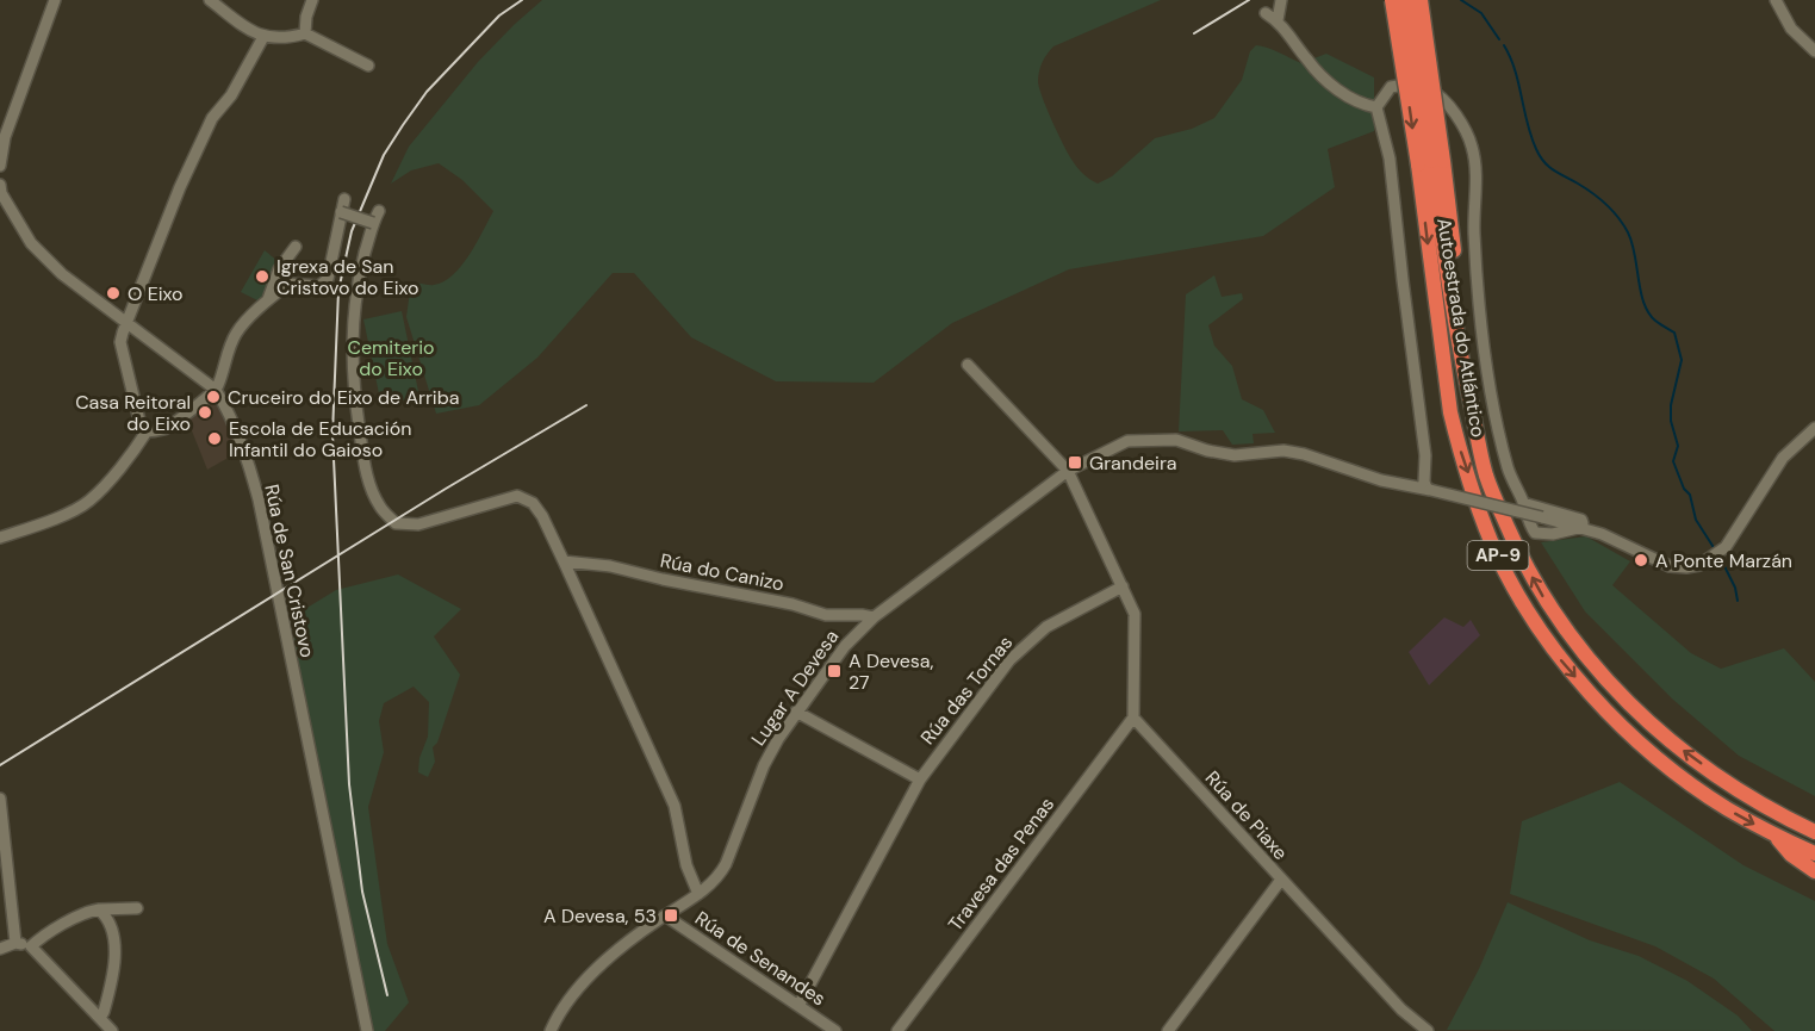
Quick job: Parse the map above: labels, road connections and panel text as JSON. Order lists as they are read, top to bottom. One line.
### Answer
{"streets":{"highway":["Autoestrada do Atlántico","AP-9"],"street":["Rúa de San Cristovo","Rúa do Canizo","Lugar A Devesa","Rúa das Tornas","Rúa de Piaxe","Travesa das Penas","Rúa de Senandes"]},"crossings":[["Rúa do Canizo","Lugar A Devesa"],["Lugar A Devesa","Rúa de Senandes"],["Rúa das Tornas","Rúa de Senandes"],["Rúa de Piaxe","Travesa das Penas"]],"parks":["Cemiterio do Eixo"],"places":{"other":["Igrexa de San Cristovo do Eixo","O Eixo","Cruceiro do Eixo de Arriba","Casa Reitoral do Eixo","Escola de Educación Infantil do Gaioso","A Ponte Marzán"],"transit":["Grandeira","A Devesa, 27","A Devesa, 53"]}}
